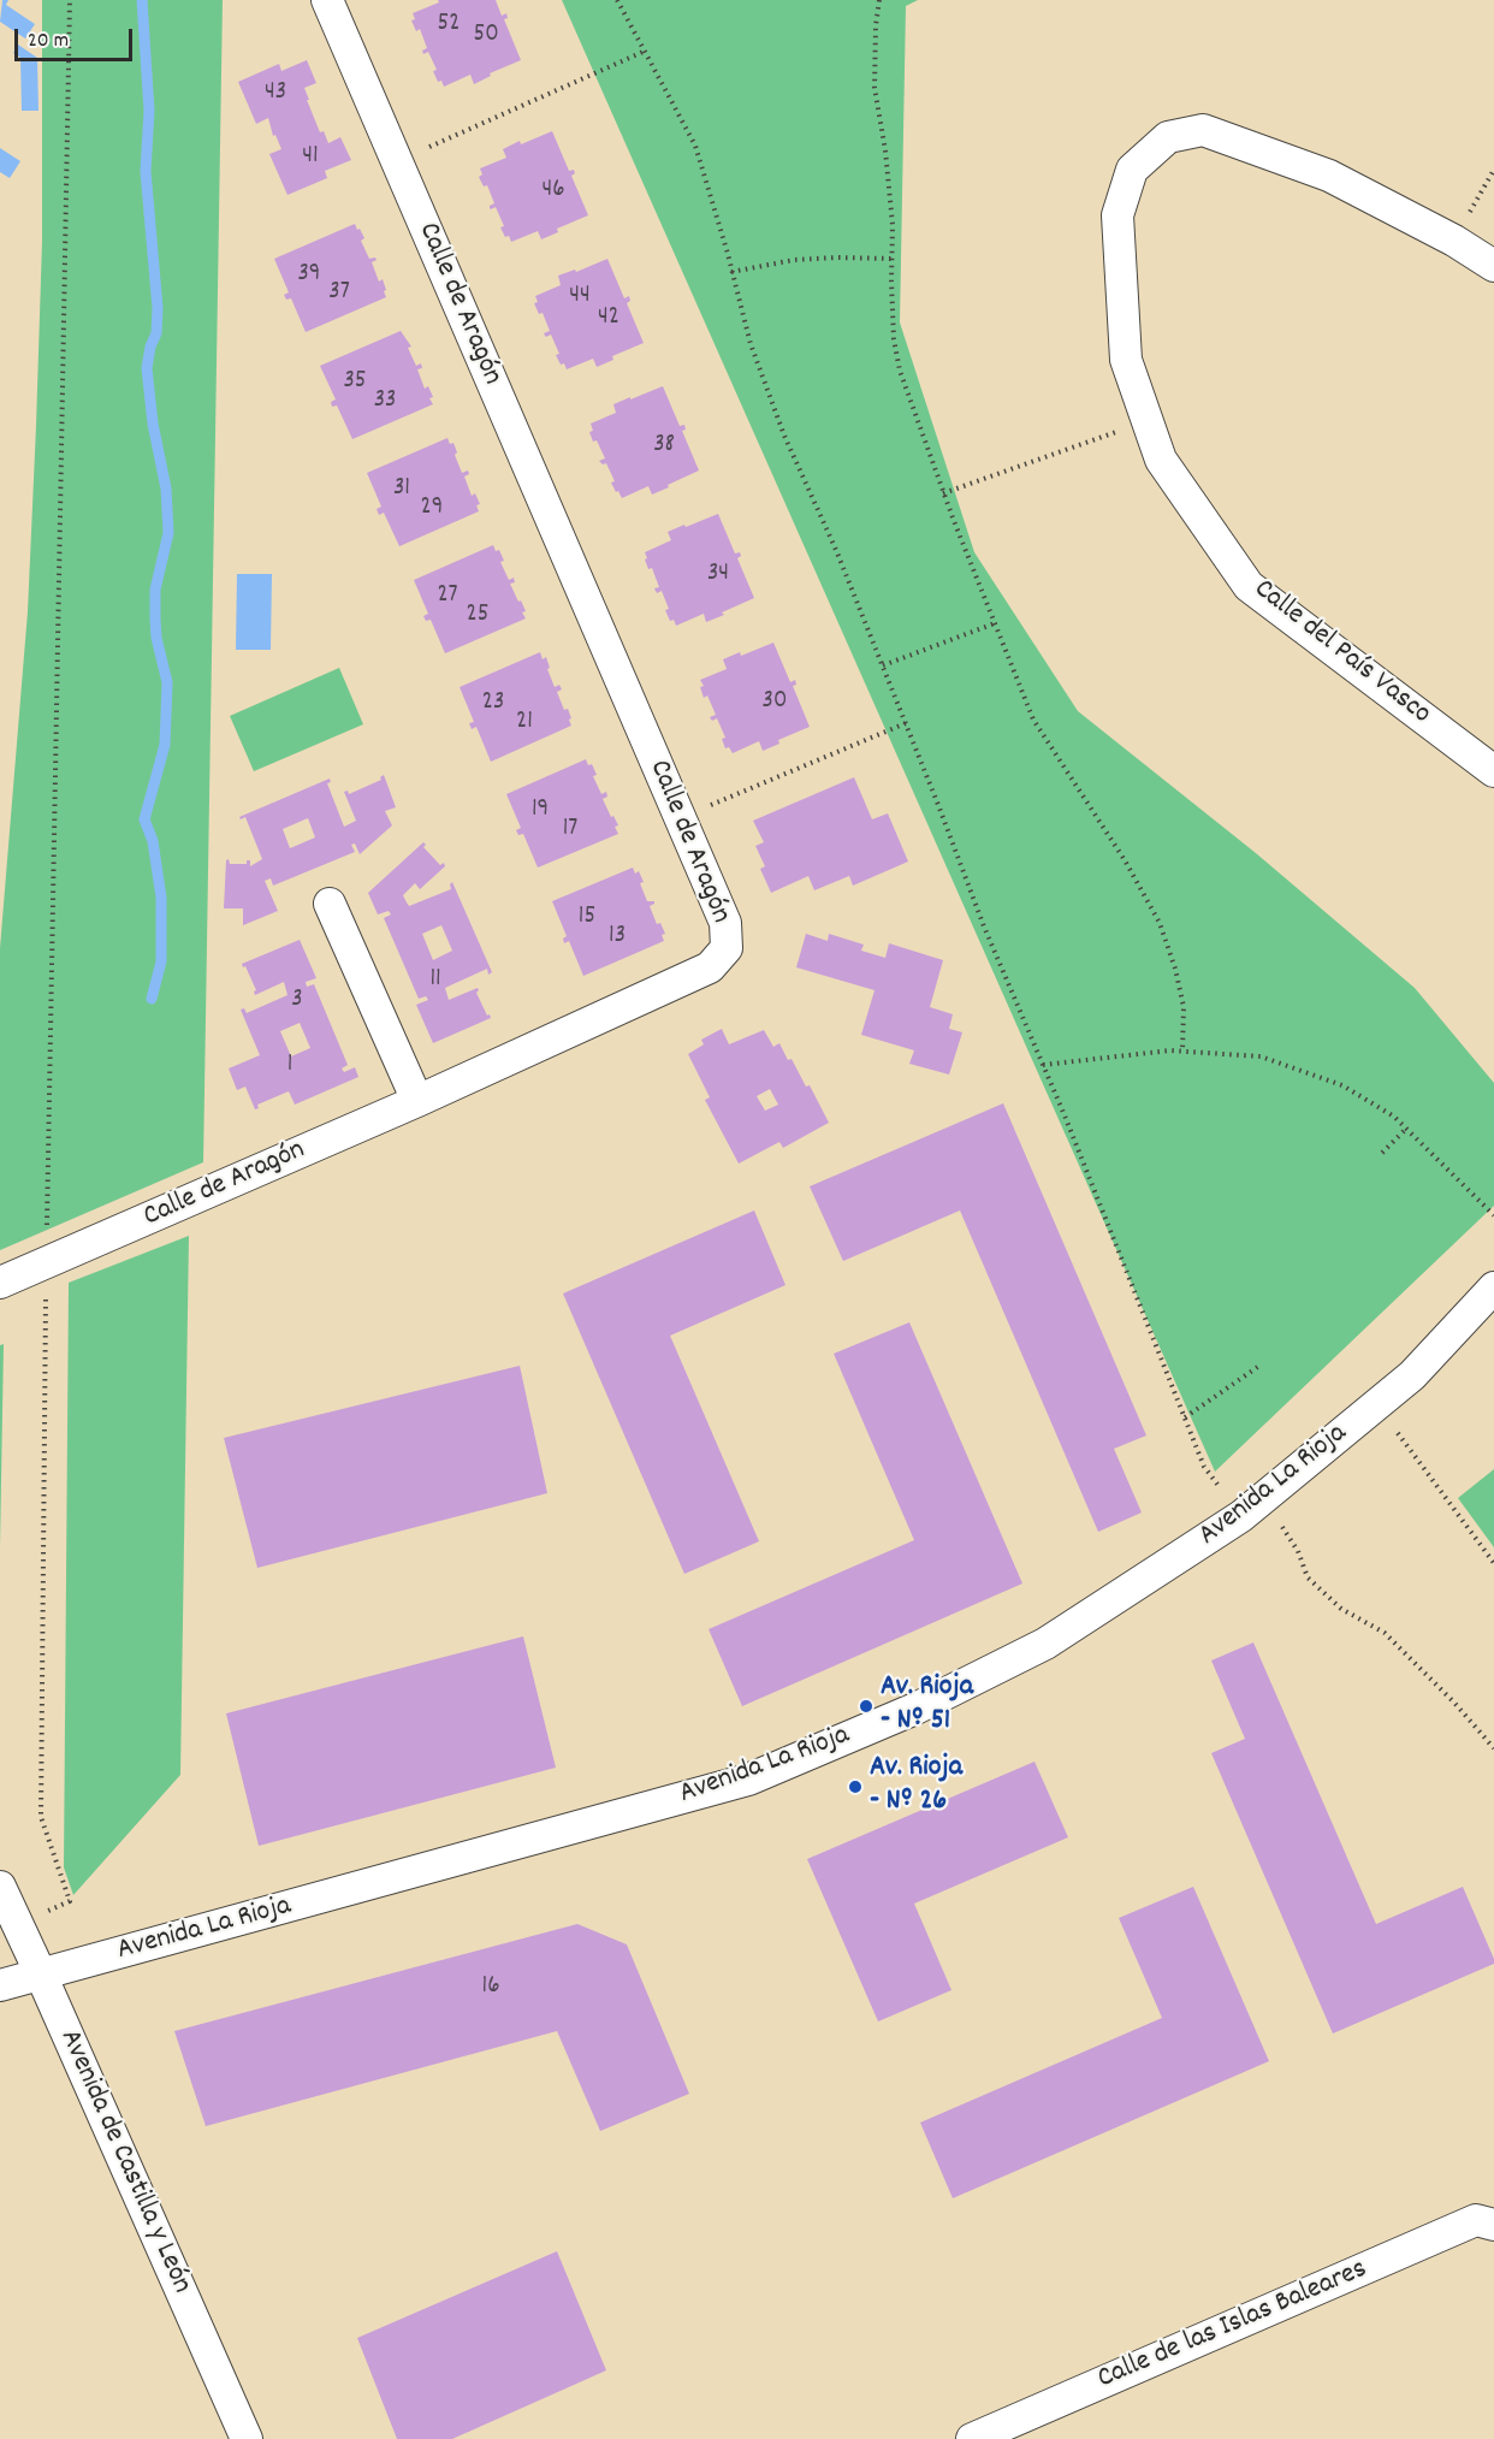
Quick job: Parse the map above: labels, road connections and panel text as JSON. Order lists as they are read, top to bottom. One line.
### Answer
{"streets":{"street":["Calle de Aragón","Calle del País Vasco","Avenida La Rioja","Avenida de Castilla y León","Calle de las Islas Baleares"]},"crossings":[["Avenida La Rioja","Avenida de Castilla y León"]],"places":["Av. Rioja - Nº 51","Av. Rioja - Nº 26"],"house_numbers":["52","50","43","41","46","39","37","44","42","35","33","38","31","29","34","27","25","30","23","21","19","17","15","13","11","3","1","16"],"scale_bar":"20 m"}
